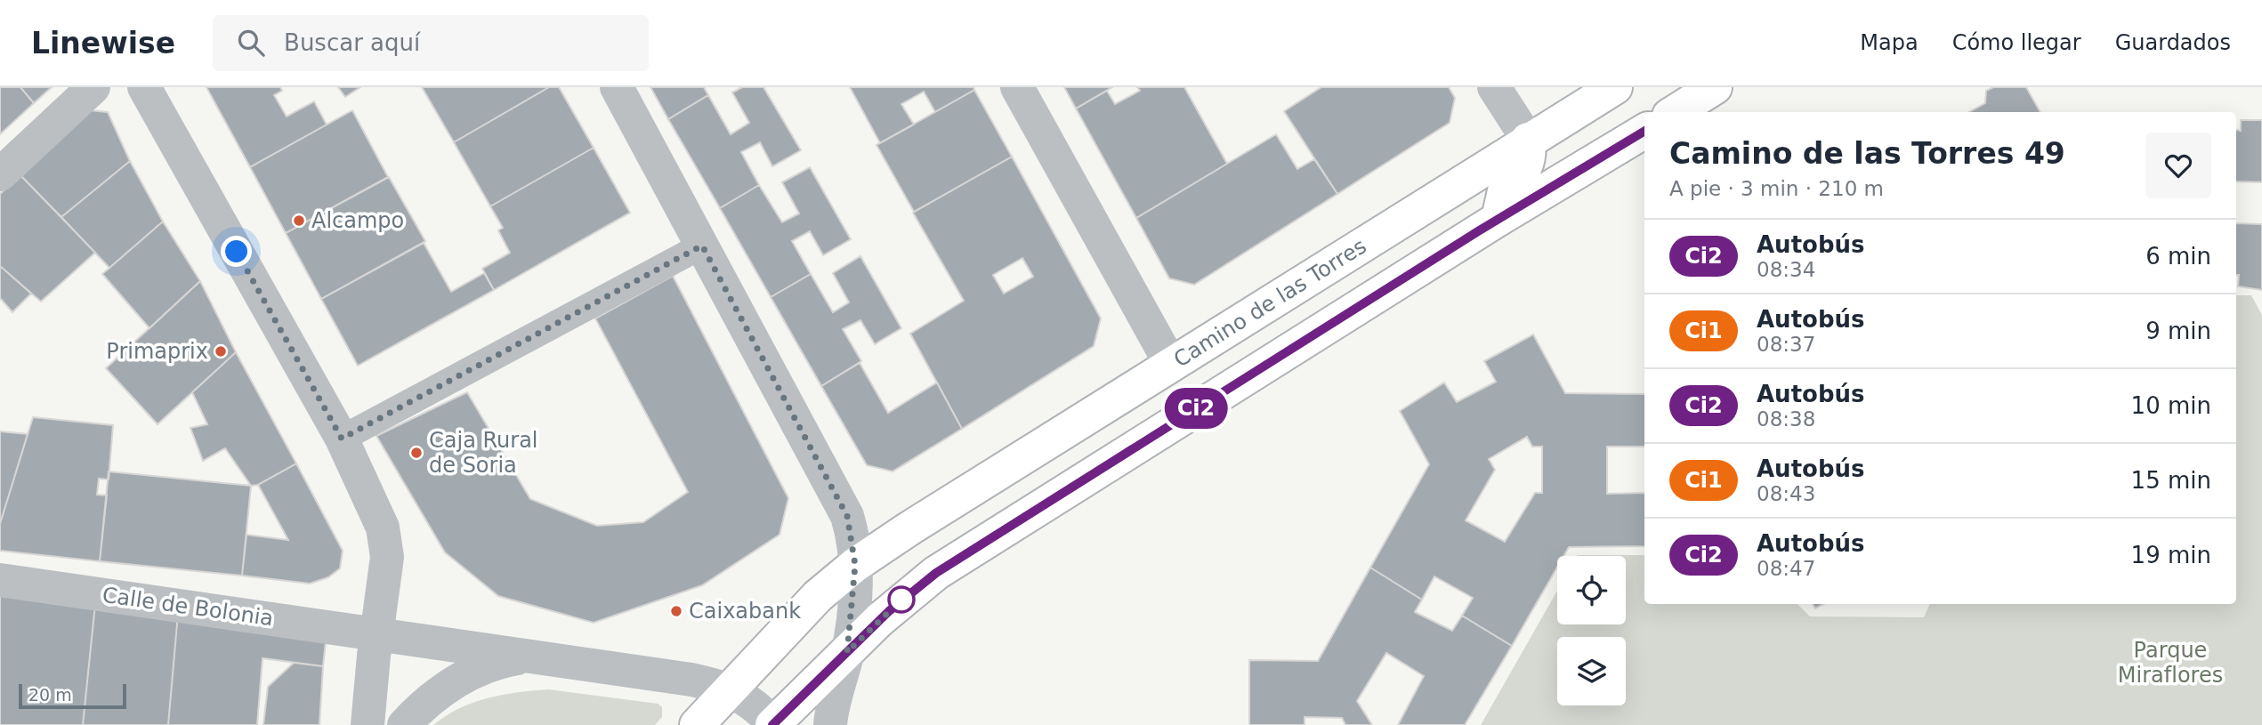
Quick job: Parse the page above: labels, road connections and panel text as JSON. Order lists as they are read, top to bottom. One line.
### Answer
{"streets":{"main road":["Camino de las Torres"],"street":["Calle de Bolonia"]},"crossings":[["Camino de las Torres","Calle de Bolonia"]],"parks":["Parque Miraflores"],"places":["Alcampo","Primaprix","Caja Rural de Soria","Caixabank"],"lines":["bus line Ci2"],"scale_bar":"20 m","page":{"header":"Linewise","search":"Buscar aquí","nav":["Mapa","Cómo llegar","Guardados"],"on_map":"Ci2","heading":["Camino de las Torres 49","A pie · 3 min · 210 m"],"list":[{"mark":"Ci2","name":"Autobús","note":"08:34","value":"6 min"},{"mark":"Ci1","name":"Autobús","note":"08:37","value":"9 min"},{"mark":"Ci2","name":"Autobús","note":"08:38","value":"10 min"},{"mark":"Ci1","name":"Autobús","note":"08:43","value":"15 min"},{"mark":"Ci2","name":"Autobús","note":"08:47","value":"19 min"}],"scale":"20 m"}}
